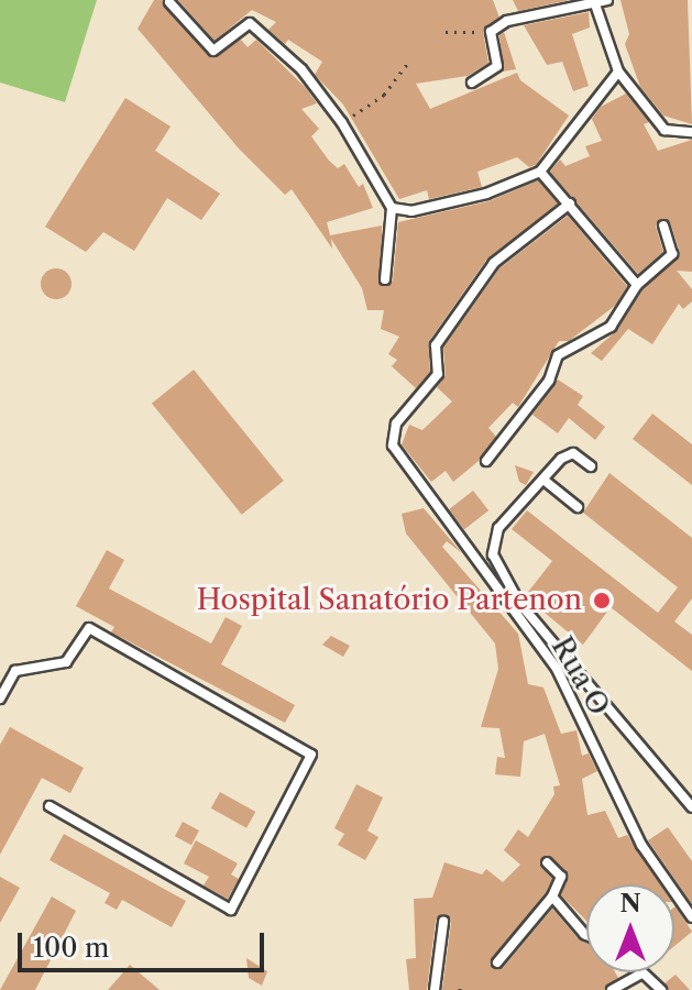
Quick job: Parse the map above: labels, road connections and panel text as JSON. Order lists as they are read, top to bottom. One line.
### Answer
{"streets":{"lane":["Rua O"]},"places":["Hospital Sanatório Partenon"],"scale_bar":"100 m","north":"top"}
